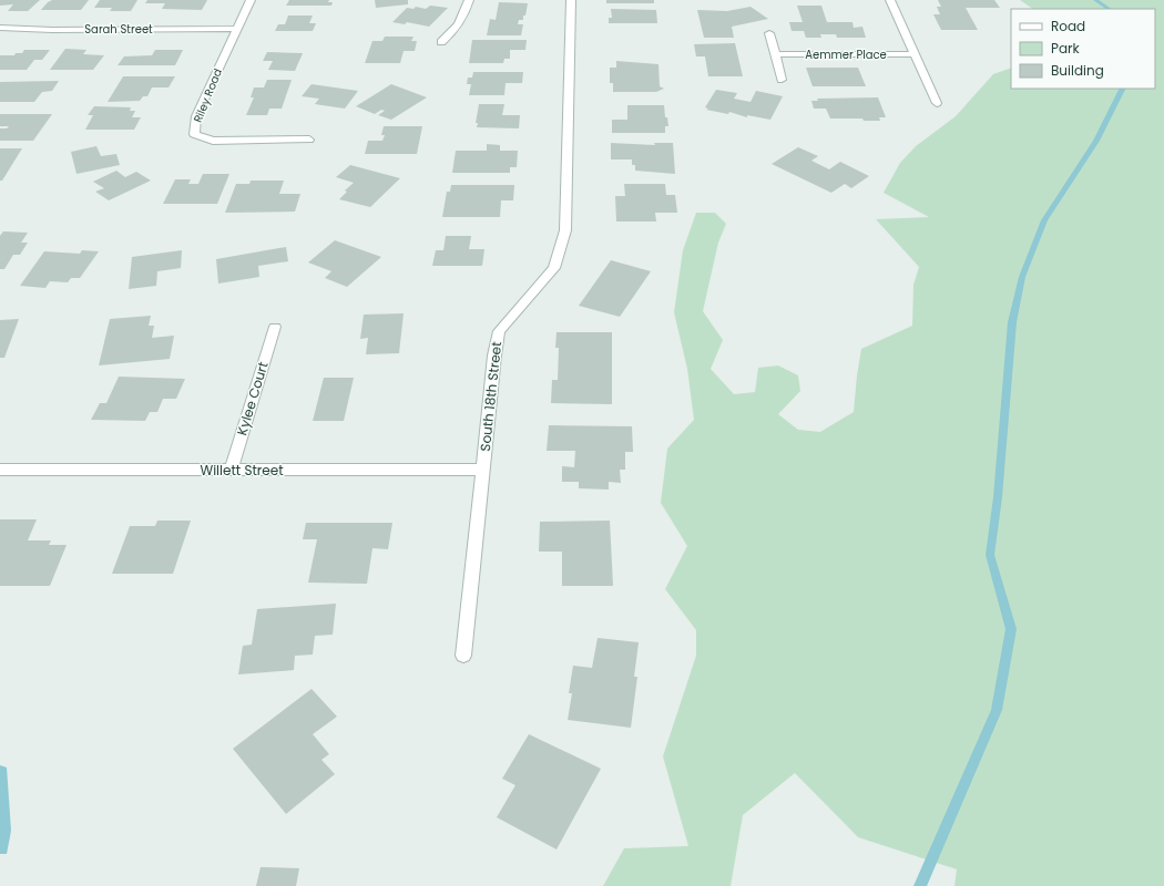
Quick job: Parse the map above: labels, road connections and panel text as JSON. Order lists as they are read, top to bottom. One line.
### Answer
{"streets":{"street":["Sarah Street","Aemmer Place","Riley Road","South 18th Street","Kylee Court","Willett Street"]},"crossings":[["Sarah Street","Riley Road"],["South 18th Street","Willett Street"],["Kylee Court","Willett Street"]],"legend":["Road","Park","Building"]}
